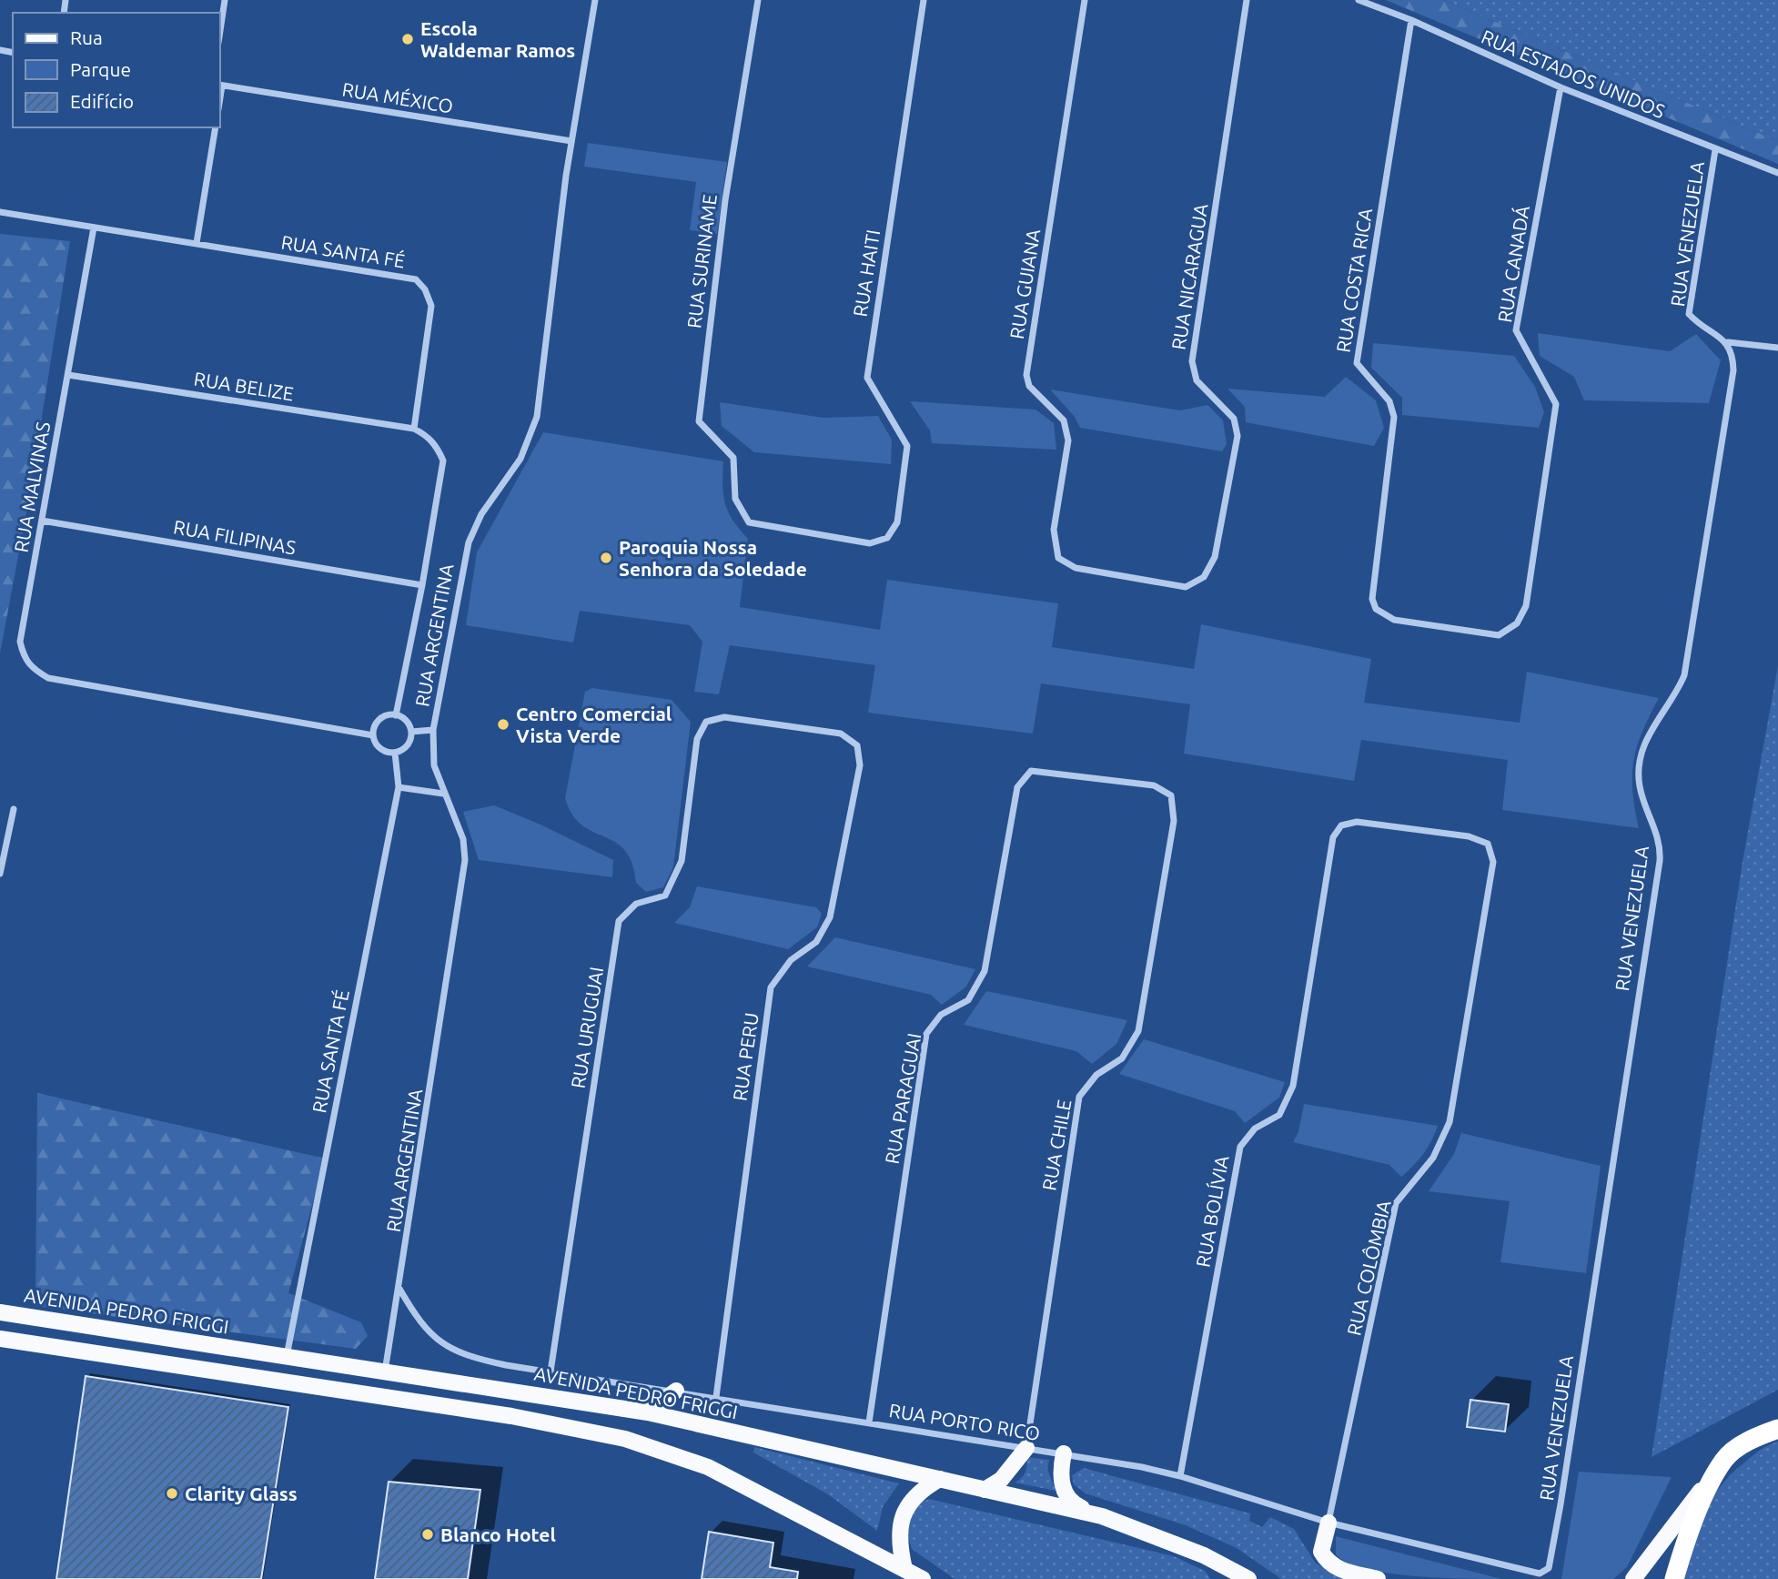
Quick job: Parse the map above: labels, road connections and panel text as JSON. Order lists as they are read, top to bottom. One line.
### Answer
{"streets":{"main road":["AVENIDA PEDRO FRIGGI"],"street":["RUA ESTADOS UNIDOS","RUA MÉXICO","RUA VENEZUELA","RUA SANTA FÉ","RUA SURINAME","RUA CANADÁ","RUA HAITI","RUA NICARAGUA","RUA COSTA RICA","RUA GUIANA","RUA BELIZE","RUA MALVINAS","RUA FILIPINAS","RUA ARGENTINA","RUA URUGUAI","RUA PERU","RUA PARAGUAI","RUA CHILE","RUA BOLÍVIA","RUA COLÔMBIA","RUA PORTO RICO"]},"crossings":[["RUA ESTADOS UNIDOS","RUA VENEZUELA"],["RUA ESTADOS UNIDOS","RUA CANADÁ"],["RUA ESTADOS UNIDOS","RUA COSTA RICA"],["RUA MÉXICO","RUA ARGENTINA"],["RUA VENEZUELA","RUA PORTO RICO"],["RUA SANTA FÉ","RUA BELIZE"],["RUA SANTA FÉ","RUA MALVINAS"],["RUA SANTA FÉ","AVENIDA PEDRO FRIGGI"],["RUA SURINAME","RUA HAITI"],["RUA CANADÁ","RUA COSTA RICA"],["RUA NICARAGUA","RUA GUIANA"],["RUA BELIZE","RUA MALVINAS"],["RUA MALVINAS","RUA FILIPINAS"],["RUA ARGENTINA","AVENIDA PEDRO FRIGGI"],["RUA ARGENTINA","RUA PORTO RICO"],["RUA URUGUAI","RUA PERU"],["RUA URUGUAI","RUA PORTO RICO"],["RUA PERU","RUA PORTO RICO"],["RUA PARAGUAI","RUA CHILE"],["RUA PARAGUAI","RUA PORTO RICO"],["RUA CHILE","RUA PORTO RICO"],["RUA BOLÍVIA","RUA COLÔMBIA"],["RUA BOLÍVIA","RUA PORTO RICO"],["RUA COLÔMBIA","RUA PORTO RICO"]],"places":["Escola Waldemar Ramos","Paroquia Nossa Senhora da Soledade","Centro Comercial Vista Verde","Clarity Glass","Blanco Hotel"],"legend":["Rua","Parque","Edifício"]}
